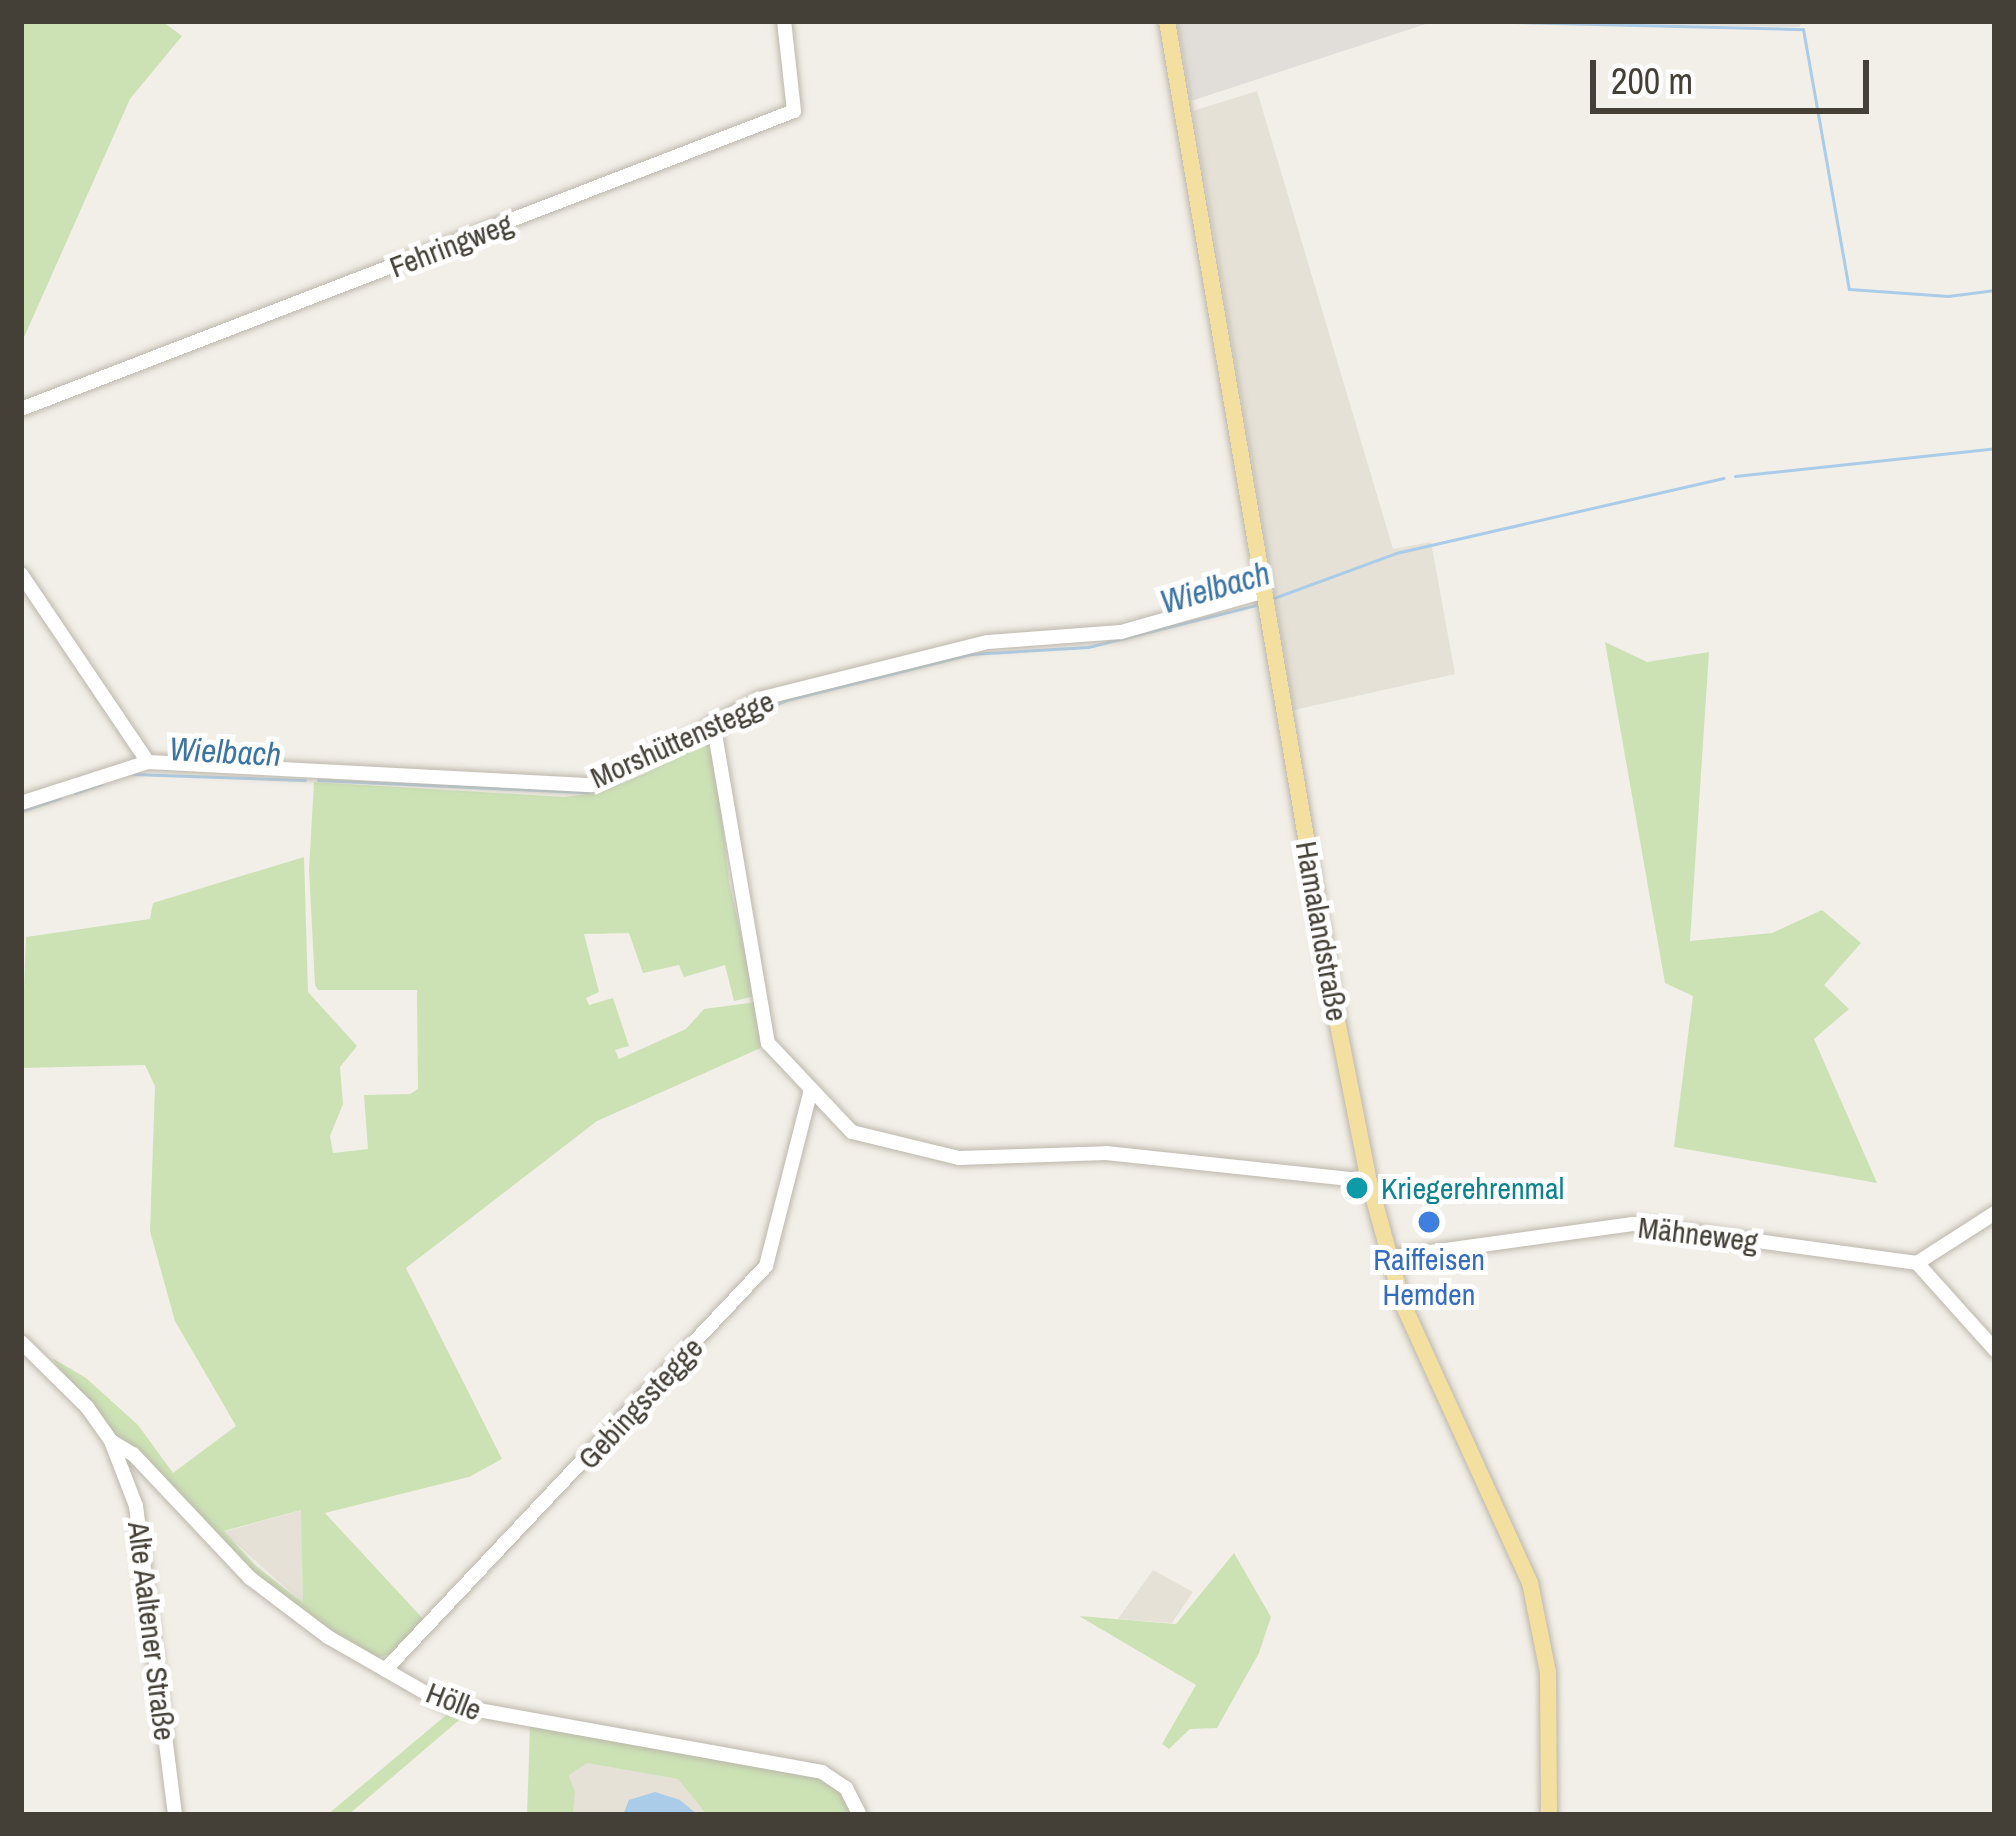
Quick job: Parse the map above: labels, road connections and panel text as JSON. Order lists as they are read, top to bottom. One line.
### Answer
{"streets":{"main road":["Hamalandstraße"],"street":["Fehringweg","Morshüttenstegge","Mähneweg","Gebingsstegge","Alte Aaltener Straße","Hölle"]},"crossings":[["Morshüttenstegge","Hamalandstraße"],["Hamalandstraße","Mähneweg"],["Gebingsstegge","Hölle"],["Alte Aaltener Straße","Hölle"]],"water":["Wielbach"],"places":["Kriegerehrenmal","Raiffeisen Hemden"],"scale_bar":"200 m"}
